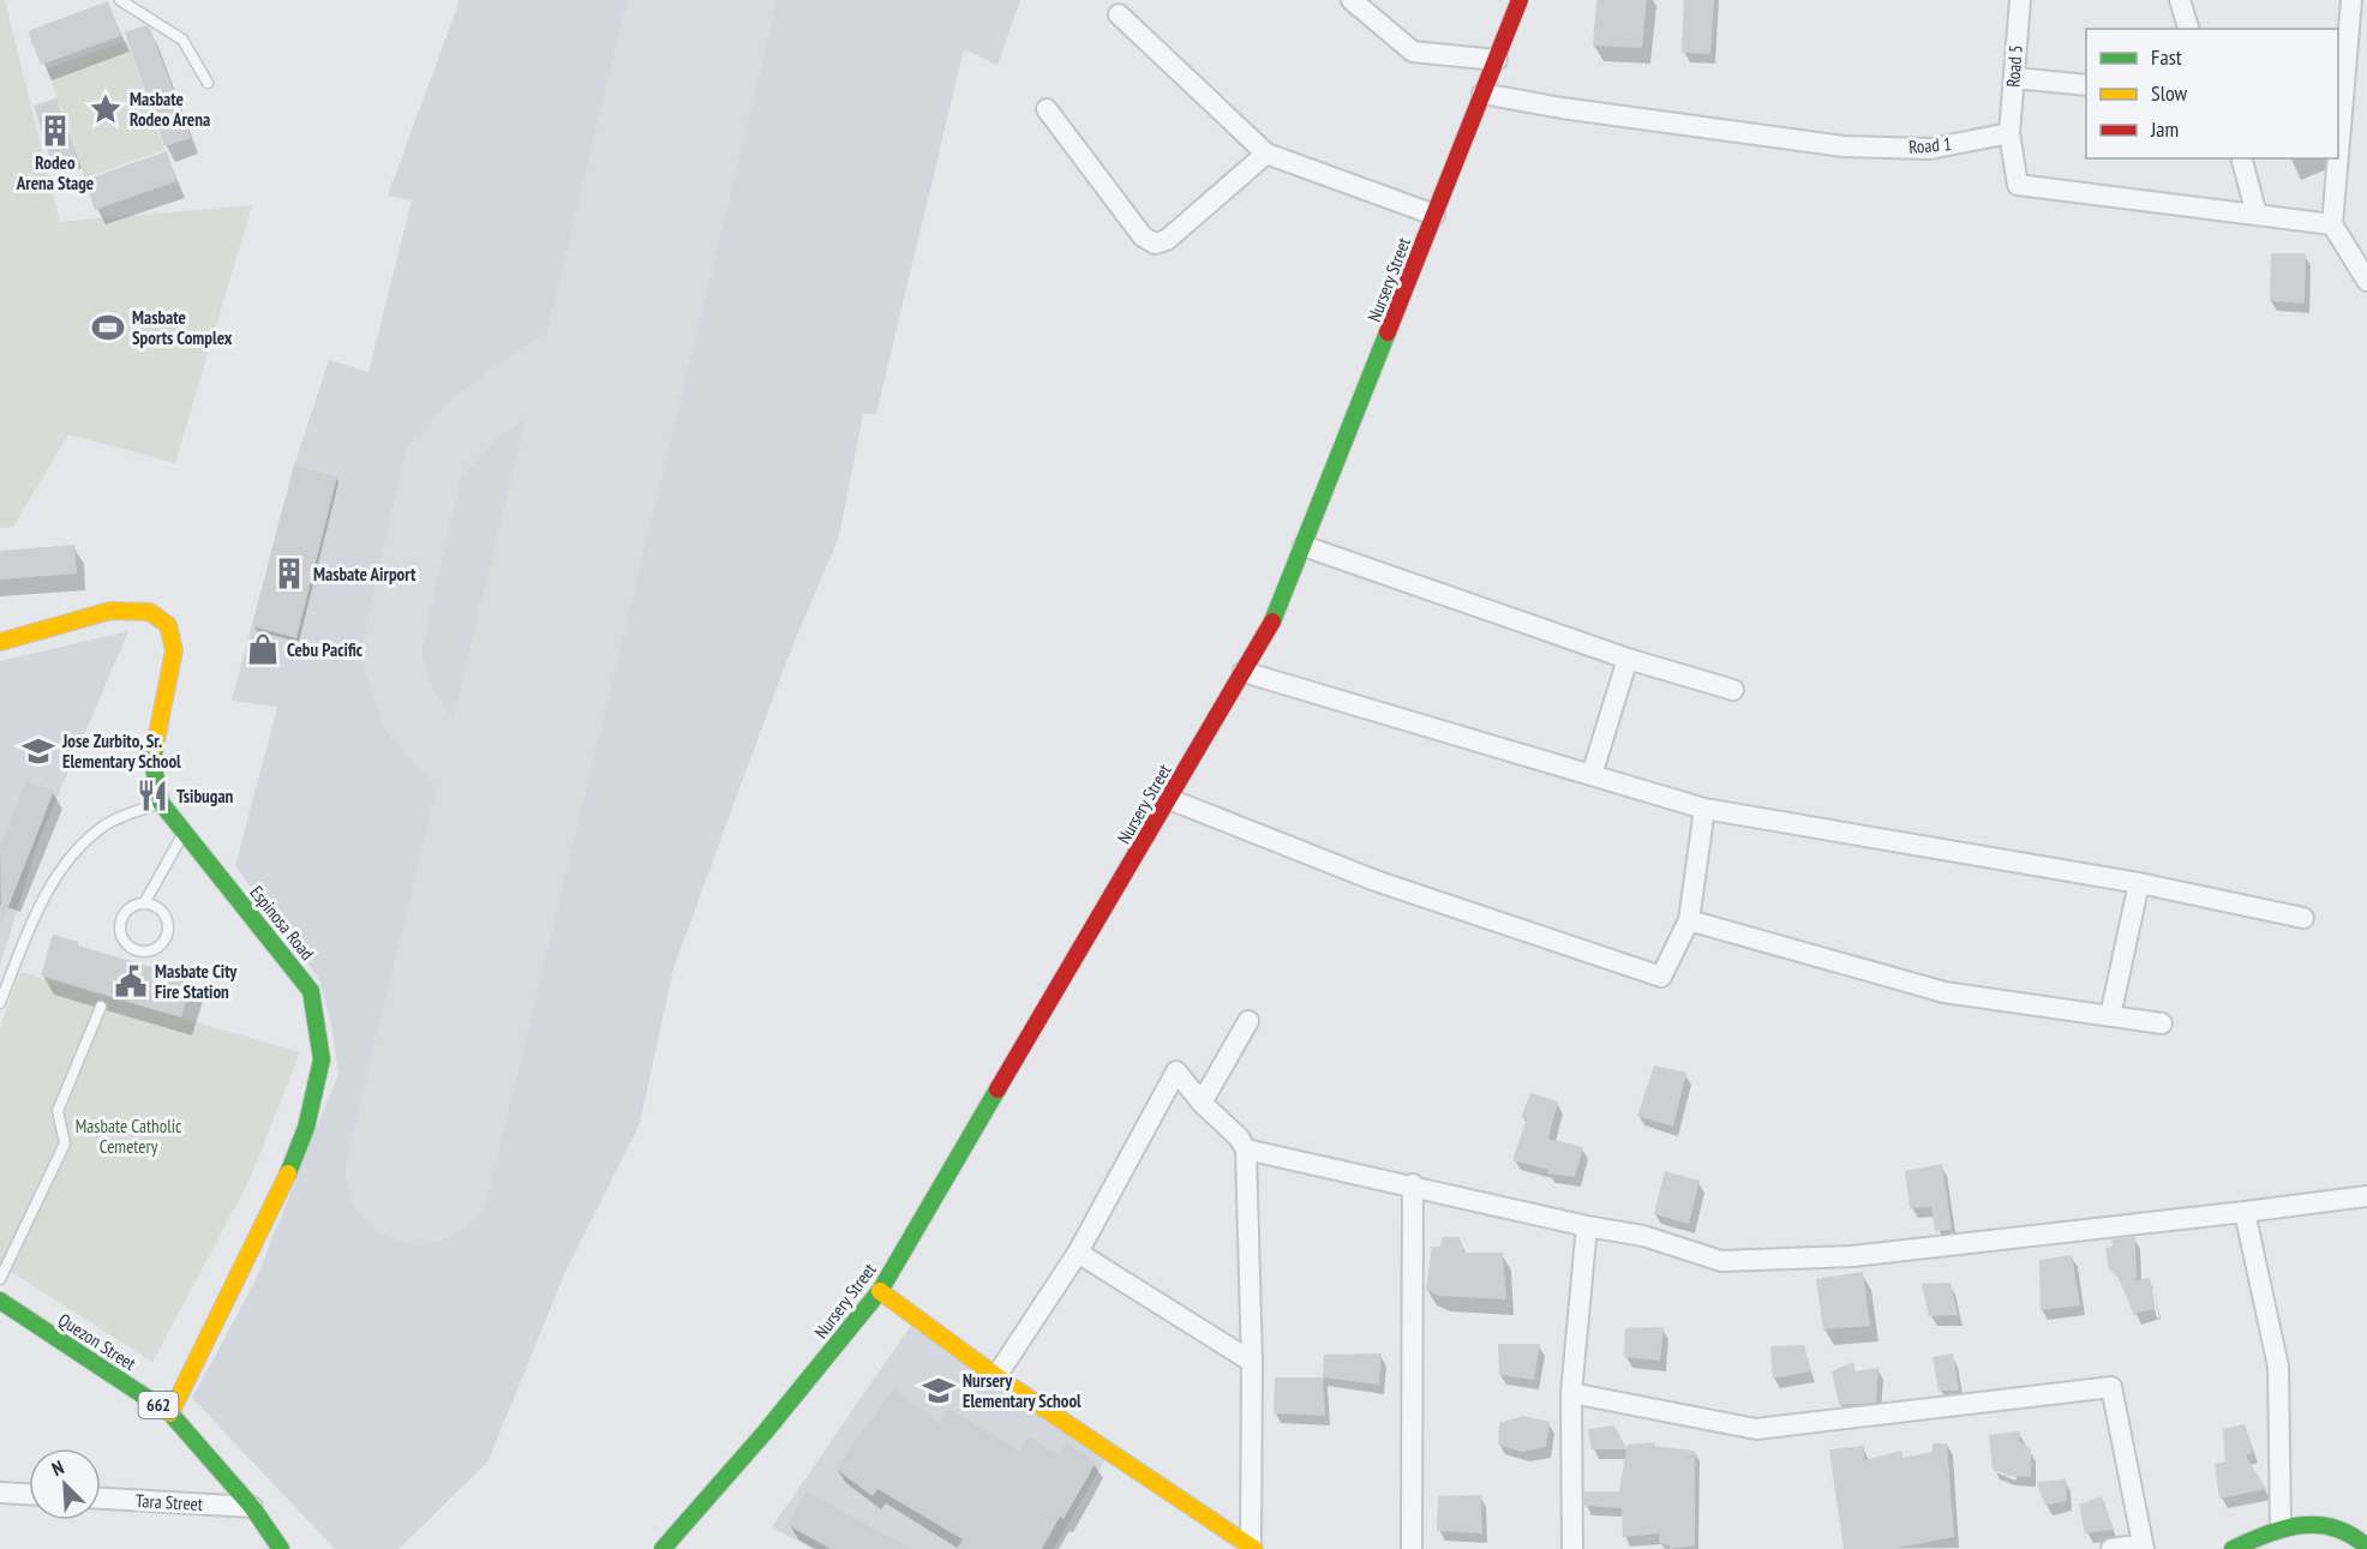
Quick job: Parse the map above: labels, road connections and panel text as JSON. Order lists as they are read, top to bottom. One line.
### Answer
{"streets":{"main road":["Nursery Street","Espinosa Road","Quezon Street","662"],"street":["Road 5","Road 1","Tara Street"]},"crossings":[["Road 5","Road 1"],["Road 1","Nursery Street"],["Espinosa Road","Quezon Street"],["Quezon Street","Tara Street"]],"parks":["Masbate Catholic Cemetery"],"places":{"place":["Masbate Rodeo Arena"],"building":["Rodeo Arena Stage","Masbate Airport"],"sports":["Masbate Sports Complex"],"shop":["Cebu Pacific"],"school or university":["Jose Zurbito, Sr. Elementary School","Nursery Elementary School"],"restaurant":["Tsibugan"],"public building":["Masbate City Fire Station"]},"legend":["Fast","Slow","Jam"],"north":"top left"}
